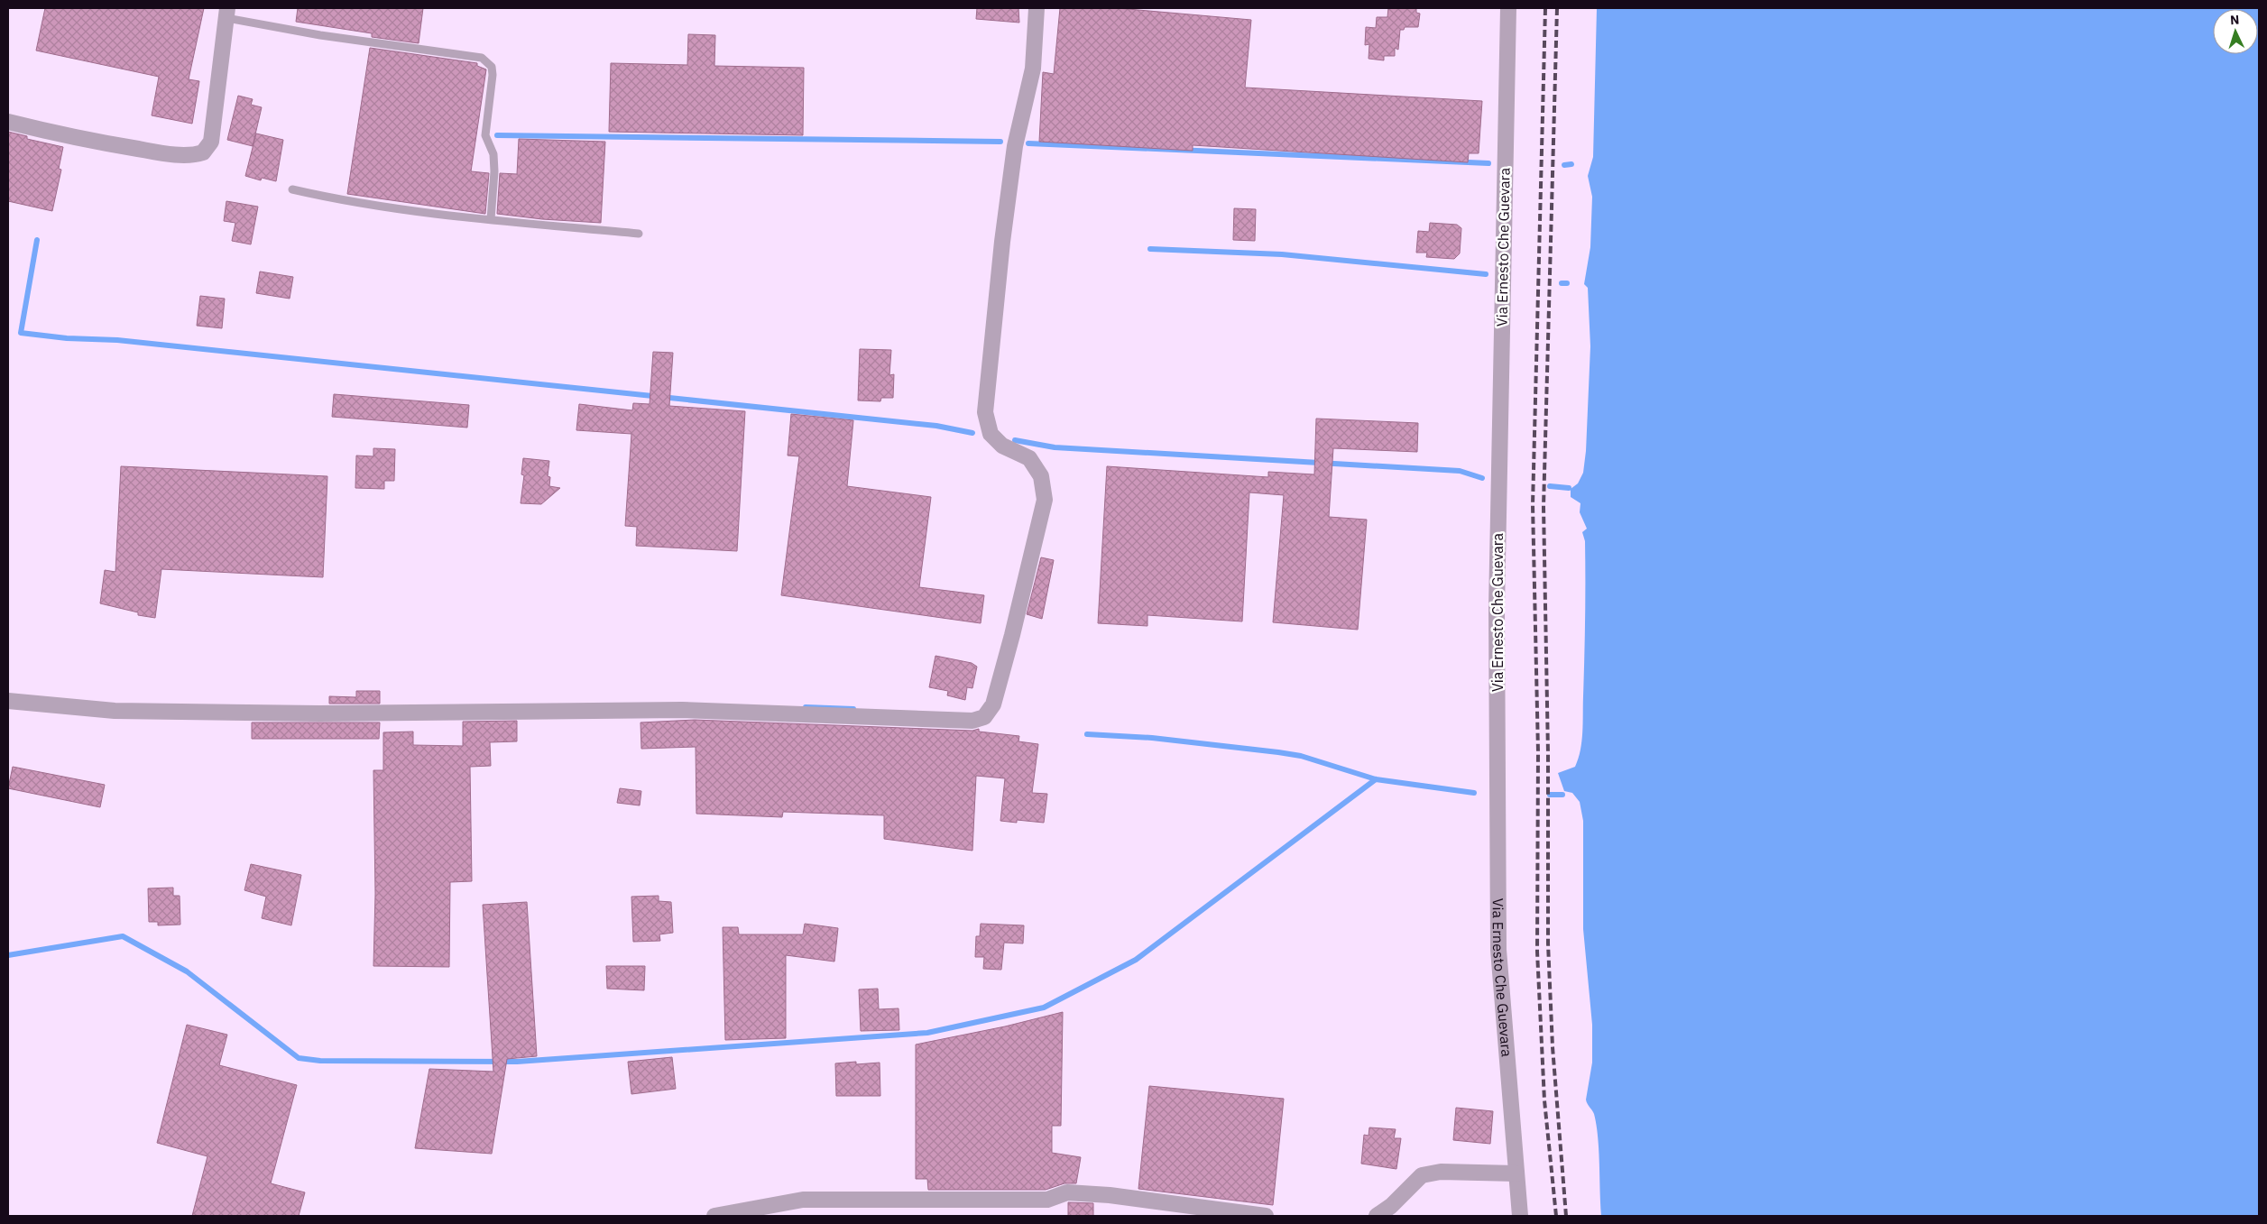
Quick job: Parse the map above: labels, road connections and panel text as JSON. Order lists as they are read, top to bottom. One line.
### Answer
{"streets":{"street":["Via Ernesto Che Guevara"]},"north":"top"}
